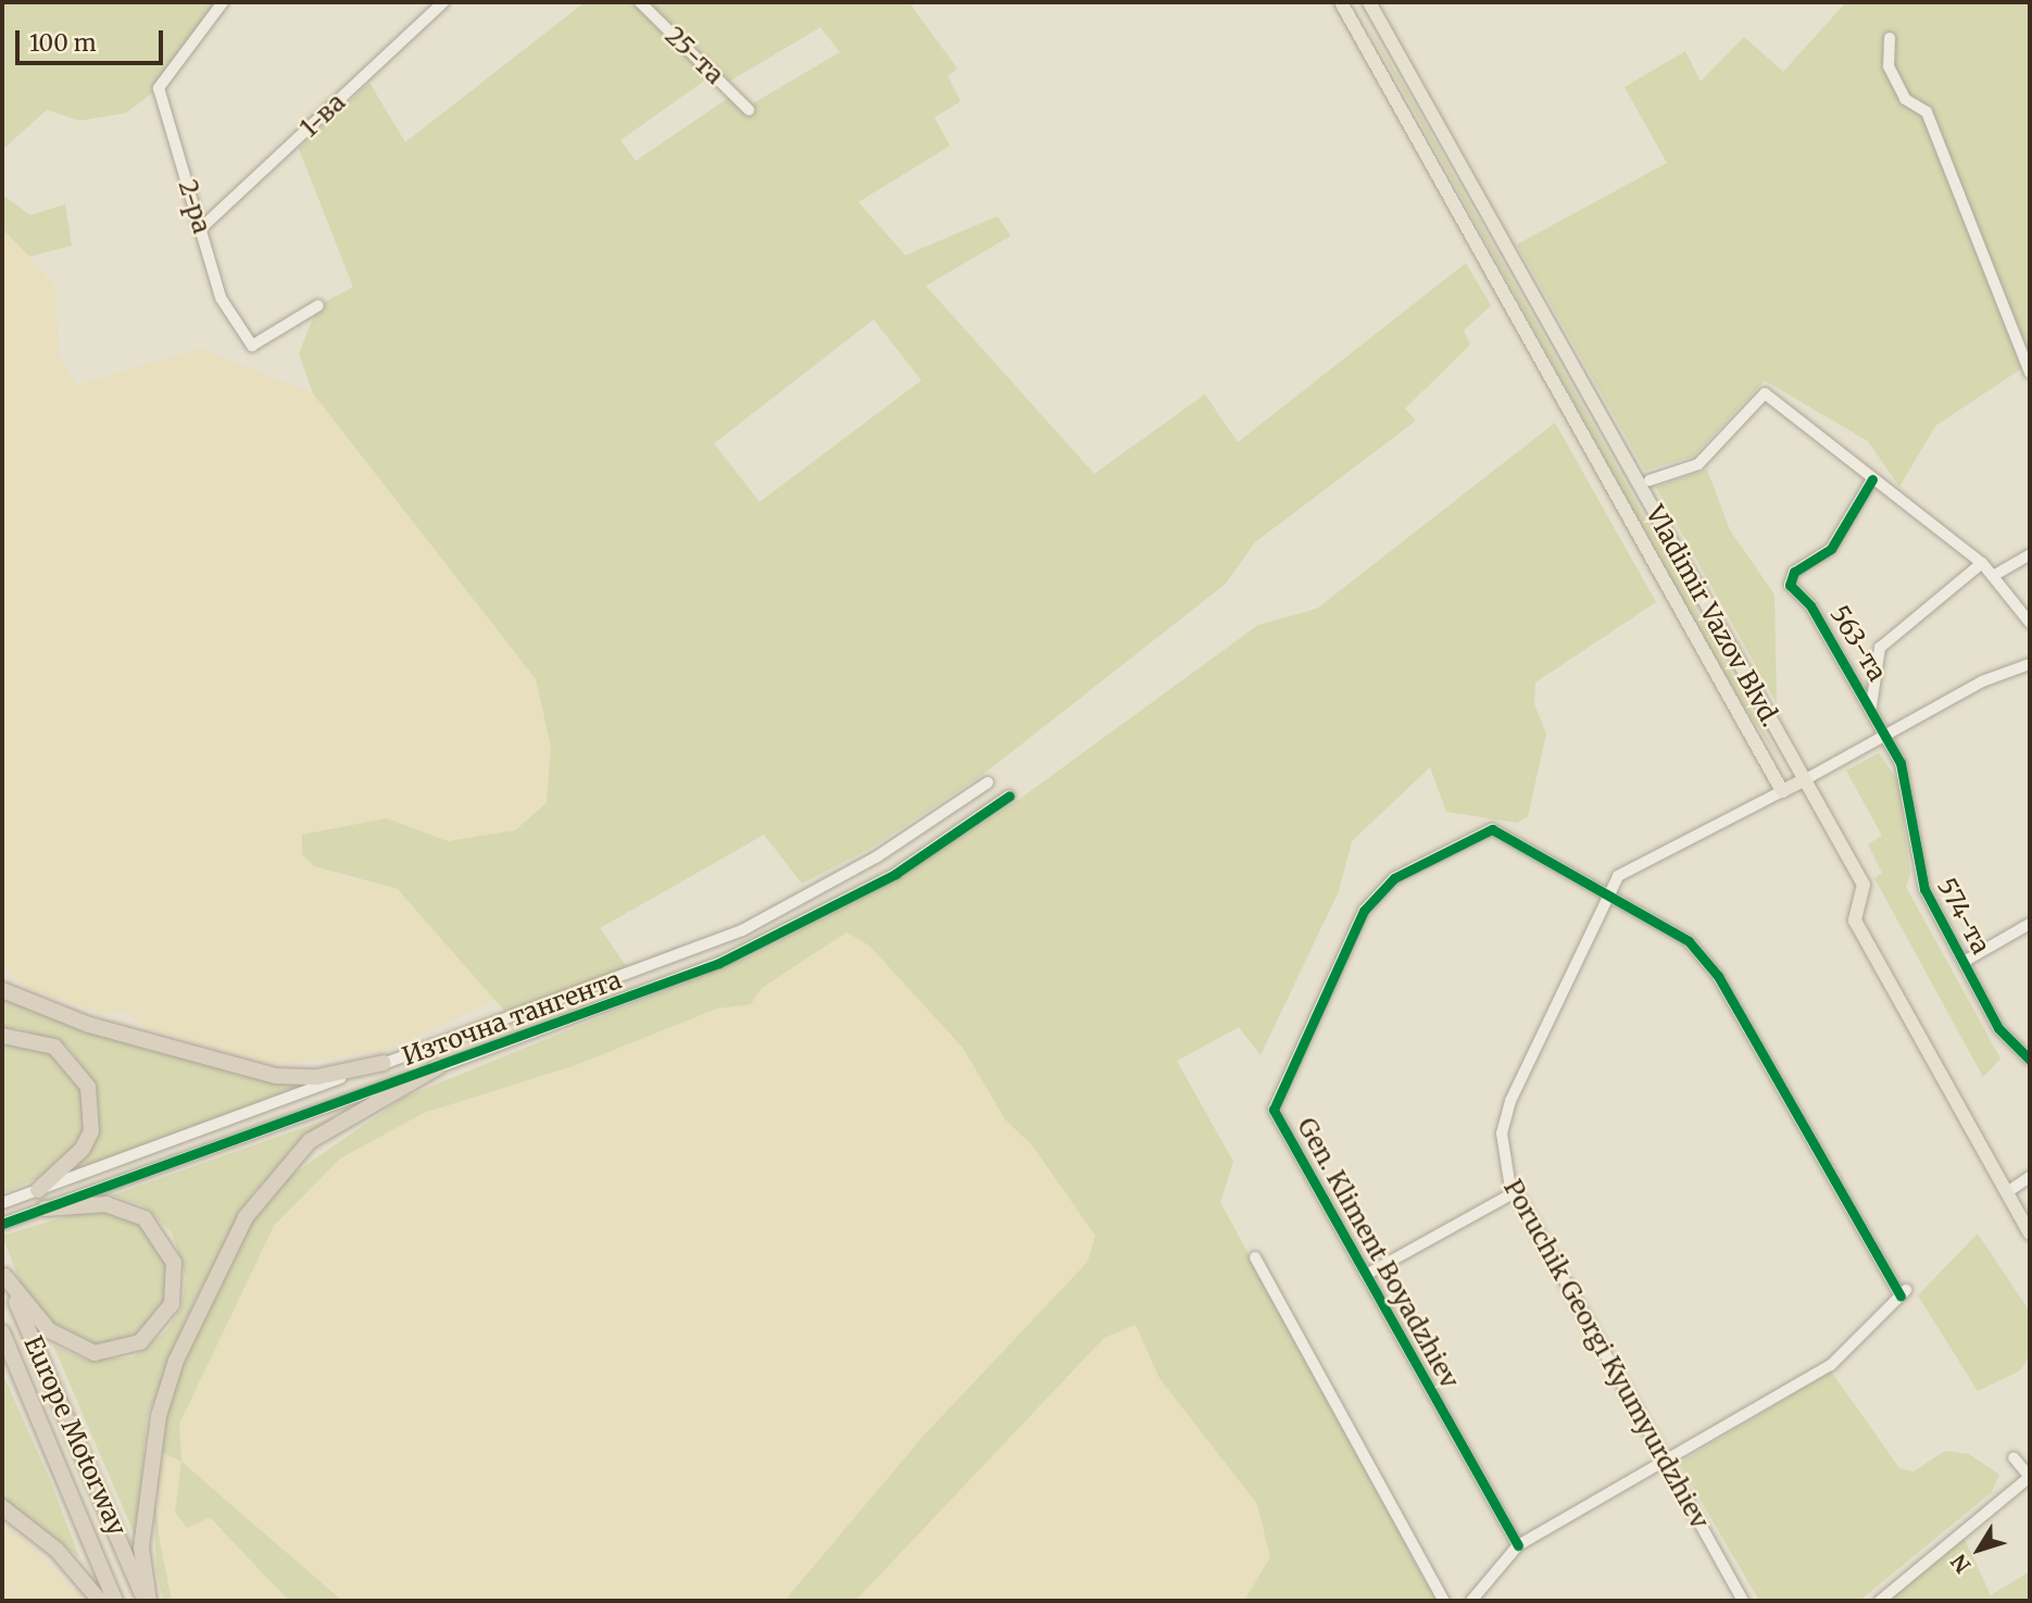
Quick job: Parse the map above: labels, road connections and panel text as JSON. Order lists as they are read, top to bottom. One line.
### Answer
{"streets":{"highway":["Europe Motorway"],"main road":["Vladimir Vazov Blvd.","Poruchik Georgi Kyumyurdzhiev"],"street":["25-та","1-ва","2-ра","563-та","574-та","Източна тангента","Gen. Kliment Boyadzhiev"]},"crossings":[["1-ва","2-ра"],["Vladimir Vazov Blvd.","Poruchik Georgi Kyumyurdzhiev"],["563-та","574-та"],["Gen. Kliment Boyadzhiev","Poruchik Georgi Kyumyurdzhiev"]],"scale_bar":"100 m","north":"bottom left"}
